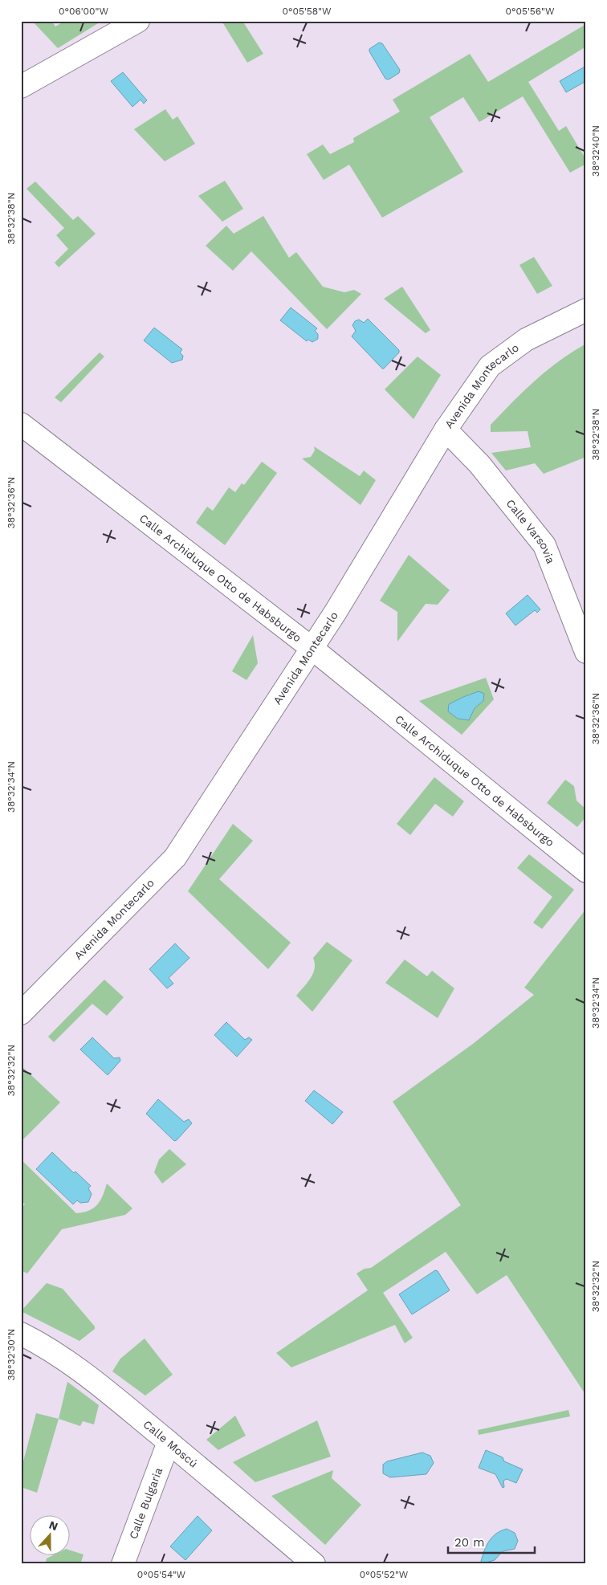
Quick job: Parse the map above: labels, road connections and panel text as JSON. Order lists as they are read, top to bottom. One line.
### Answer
{"streets":{"street":["Avenida Montecarlo","Calle Varsovia","Calle Archiduque Otto de Habsburgo","Calle Moscú","Calle Bulgaria"]},"crossings":[["Avenida Montecarlo","Calle Varsovia"],["Avenida Montecarlo","Calle Archiduque Otto de Habsburgo"],["Calle Moscú","Calle Bulgaria"]],"scale_bar":"20 m","north":"top","coordinates":["0°06'00\"W","0°05'58\"W","0°05'56\"W","38°32'40\"N","38°32'38\"N","38°32'36\"N","38°32'34\"N","38°32'32\"N","38°32'30\"N","0°05'54\"W","0°05'52\"W"]}
